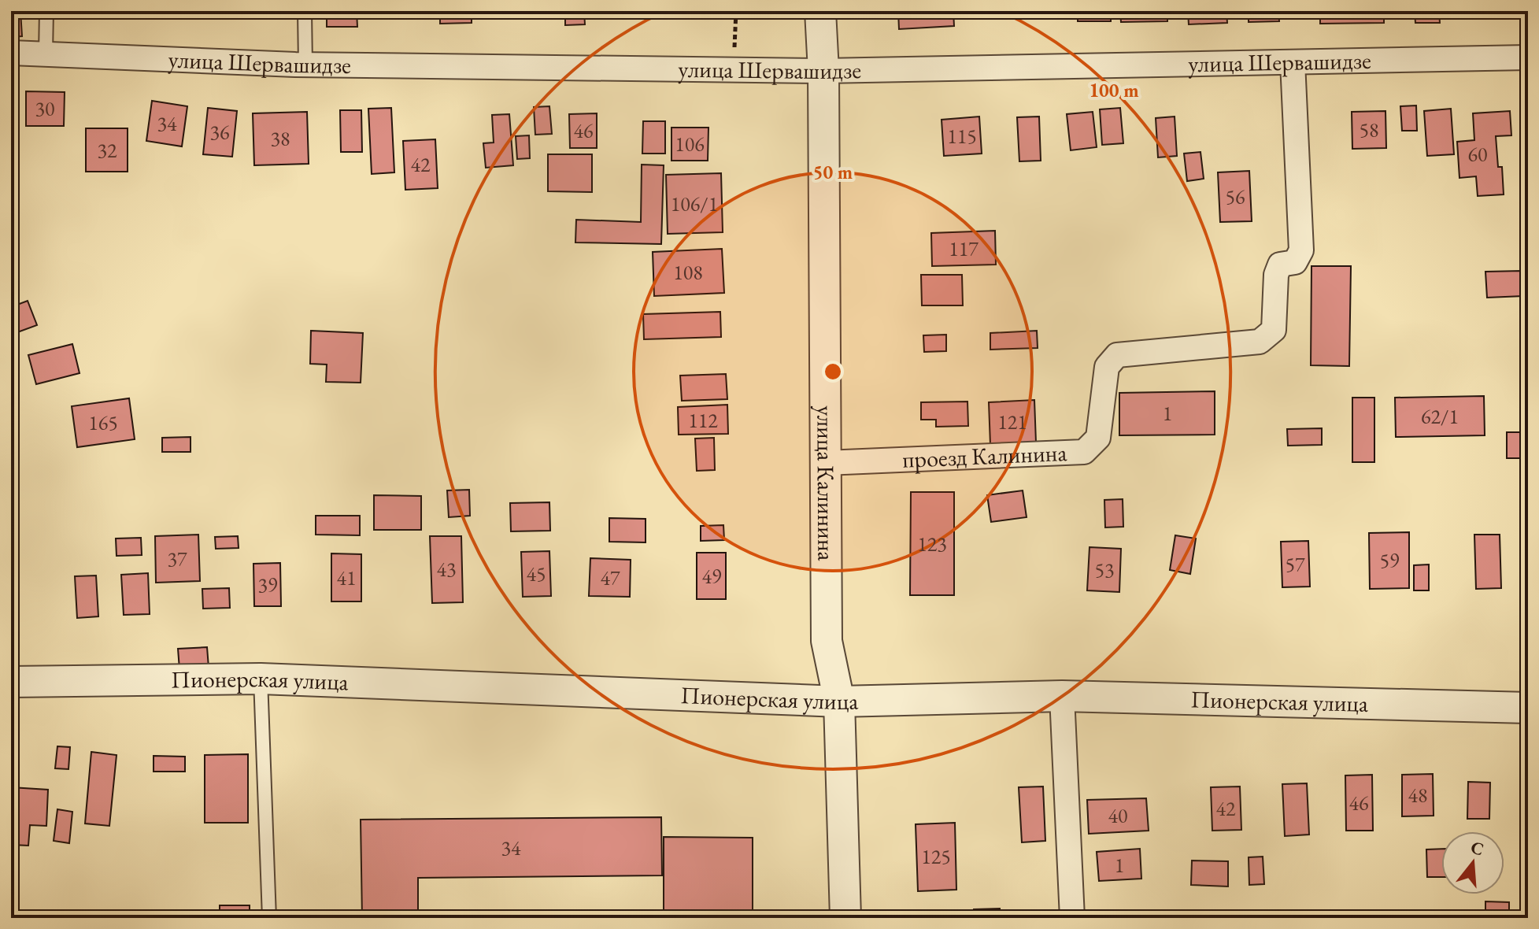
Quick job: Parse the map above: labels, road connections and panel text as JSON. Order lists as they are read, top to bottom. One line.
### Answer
{"streets":{"street":["улица Шервашидзе","проезд Калинина","улица Калинина","Пионерская улица"]},"crossings":[["улица Шервашидзе","проезд Калинина"],["улица Шервашидзе","улица Калинина"],["проезд Калинина","улица Калинина"],["улица Калинина","Пионерская улица"]],"house_numbers":["30","34","58","46","36","115","38","106","32","60","42","56","106/1","117","108","1","62/1","112","121","165","123","37","59","57","43","53","45","49","41","47","39","48","46","42","40","34","125","1"],"north":"top","rings":["100 m","50 m"]}
